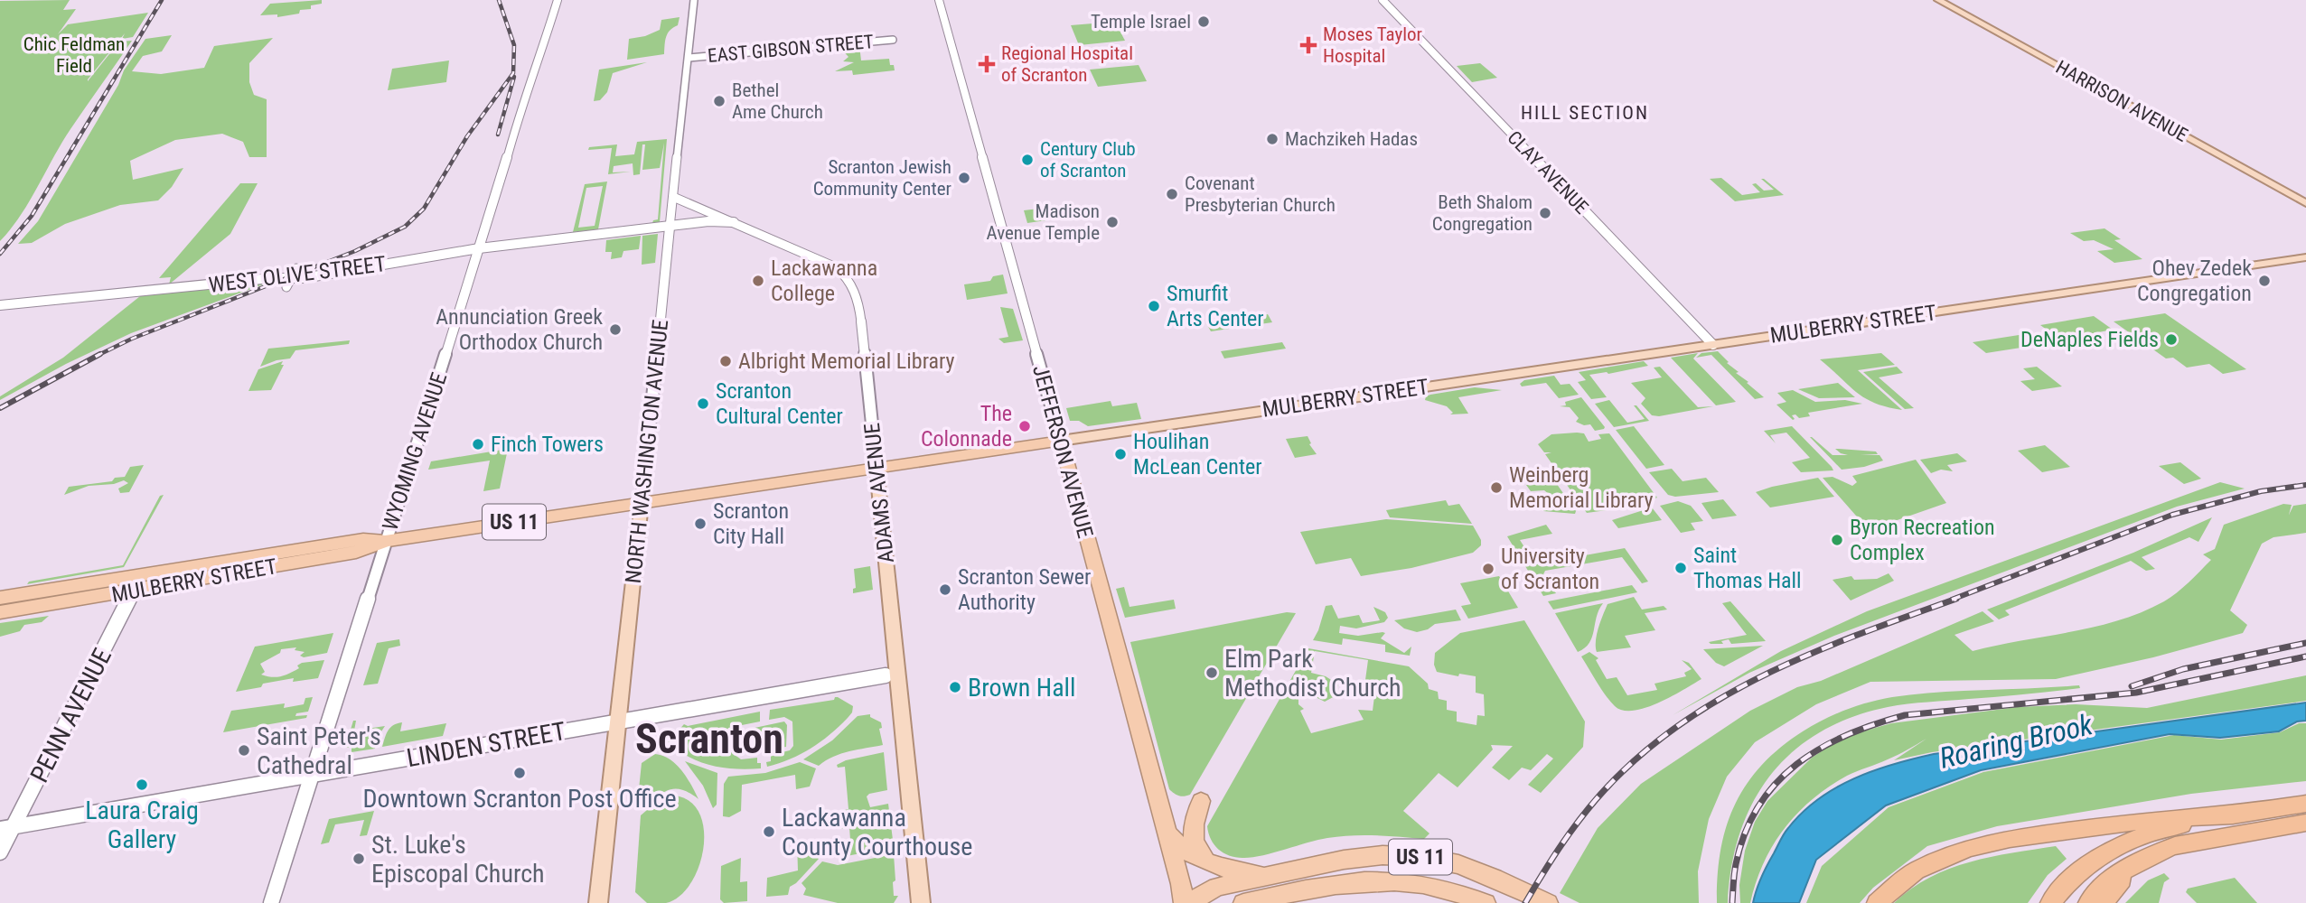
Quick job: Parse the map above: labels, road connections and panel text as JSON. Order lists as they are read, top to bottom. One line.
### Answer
{"streets":{"highway":["MULBERRY STREET","JEFFERSON AVENUE","US 11"],"main road":["HARRISON AVENUE","CLAY AVENUE","WEST OLIVE STREET","WYOMING AVENUE","NORTH WASHINGTON AVENUE","ADAMS AVENUE","PENN AVENUE","LINDEN STREET"],"street":["EAST GIBSON STREET"]},"crossings":[["EAST GIBSON STREET","NORTH WASHINGTON AVENUE"],["CLAY AVENUE","MULBERRY STREET"],["WEST OLIVE STREET","WYOMING AVENUE"],["WEST OLIVE STREET","NORTH WASHINGTON AVENUE"],["WEST OLIVE STREET","ADAMS AVENUE"],["MULBERRY STREET","WYOMING AVENUE"],["MULBERRY STREET","NORTH WASHINGTON AVENUE"],["MULBERRY STREET","JEFFERSON AVENUE"],["MULBERRY STREET","ADAMS AVENUE"],["MULBERRY STREET","PENN AVENUE"],["WYOMING AVENUE","LINDEN STREET"],["NORTH WASHINGTON AVENUE","ADAMS AVENUE"],["NORTH WASHINGTON AVENUE","LINDEN STREET"],["JEFFERSON AVENUE","US 11"],["ADAMS AVENUE","LINDEN STREET"],["PENN AVENUE","LINDEN STREET"]],"districts":["HILL SECTION","Scranton"],"water":["Roaring Brook"],"parks":["Chic Feldman Field"],"places":{"other":["Temple Israel","Bethel Ame Church","Machzikeh Hadas","Century Club of Scranton","Scranton Jewish Community Center","Covenant Presbyterian Church","Beth Shalom Congregation","Madison Avenue Temple","Lackawanna College","Ohev Zedek Congregation","Smurfit Arts Center","Annunciation Greek Orthodox Church","DeNaples Fields","Albright Memorial Library","Scranton Cultural Center","The Colonnade","Finch Towers","Houlihan McLean Center","Weinberg Memorial Library","Scranton City Hall","Byron Recreation Complex","Saint Thomas Hall","University of Scranton","Scranton Sewer Authority","Elm Park Methodist Church","Brown Hall","Saint Peter's Cathedral","Downtown Scranton Post Office","Laura Craig Gallery","Lackawanna County Courthouse","St. Luke's Episcopal Church"],"health":["Moses Taylor Hospital","Regional Hospital of Scranton"]}}
